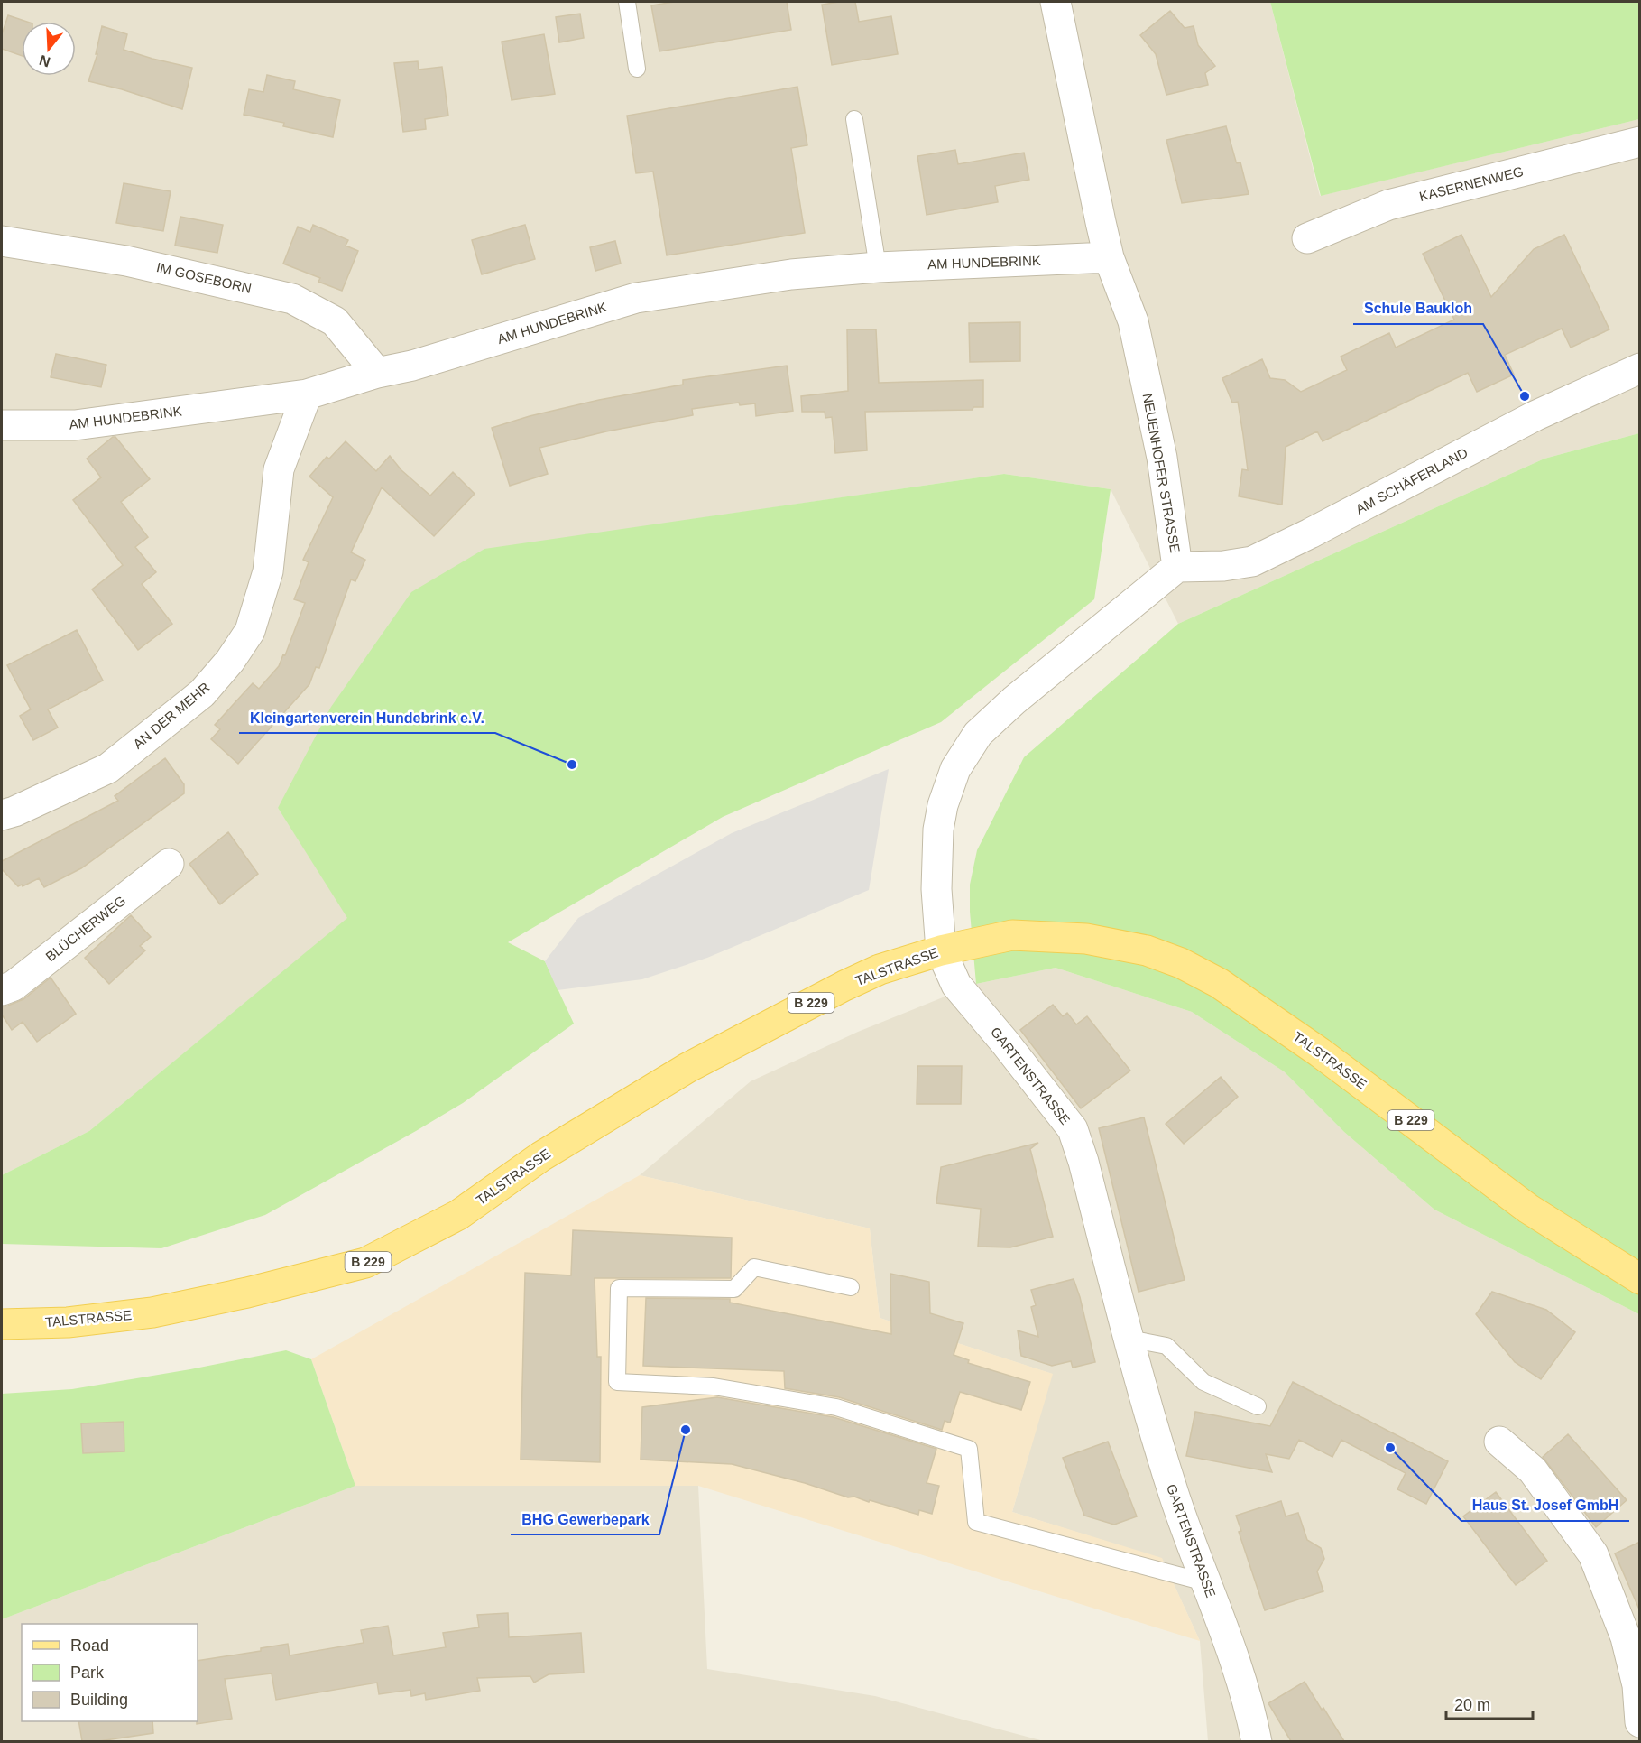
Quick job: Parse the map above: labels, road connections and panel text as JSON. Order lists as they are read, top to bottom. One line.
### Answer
{"streets":{"main road":["TALSTRASSE","B 229"],"street":["KASERNENWEG","AM HUNDEBRINK","IM GOSEBORN","NEUENHOFER STRASSE","AM SCHÄFERLAND","AN DER MEHR","BLÜCHERWEG","GARTENSTRASSE"]},"crossings":[["AM HUNDEBRINK","IM GOSEBORN"],["AM HUNDEBRINK","NEUENHOFER STRASSE"],["AM HUNDEBRINK","AN DER MEHR"],["NEUENHOFER STRASSE","AM SCHÄFERLAND"],["NEUENHOFER STRASSE","TALSTRASSE"],["NEUENHOFER STRASSE","GARTENSTRASSE"],["TALSTRASSE","GARTENSTRASSE"]],"places":["Schule Baukloh","Kleingartenverein Hundebrink e.V.","BHG Gewerbepark","Haus St. Josef GmbH"],"legend":["Road","Park","Building"],"scale_bar":"20 m","north":"bottom"}
